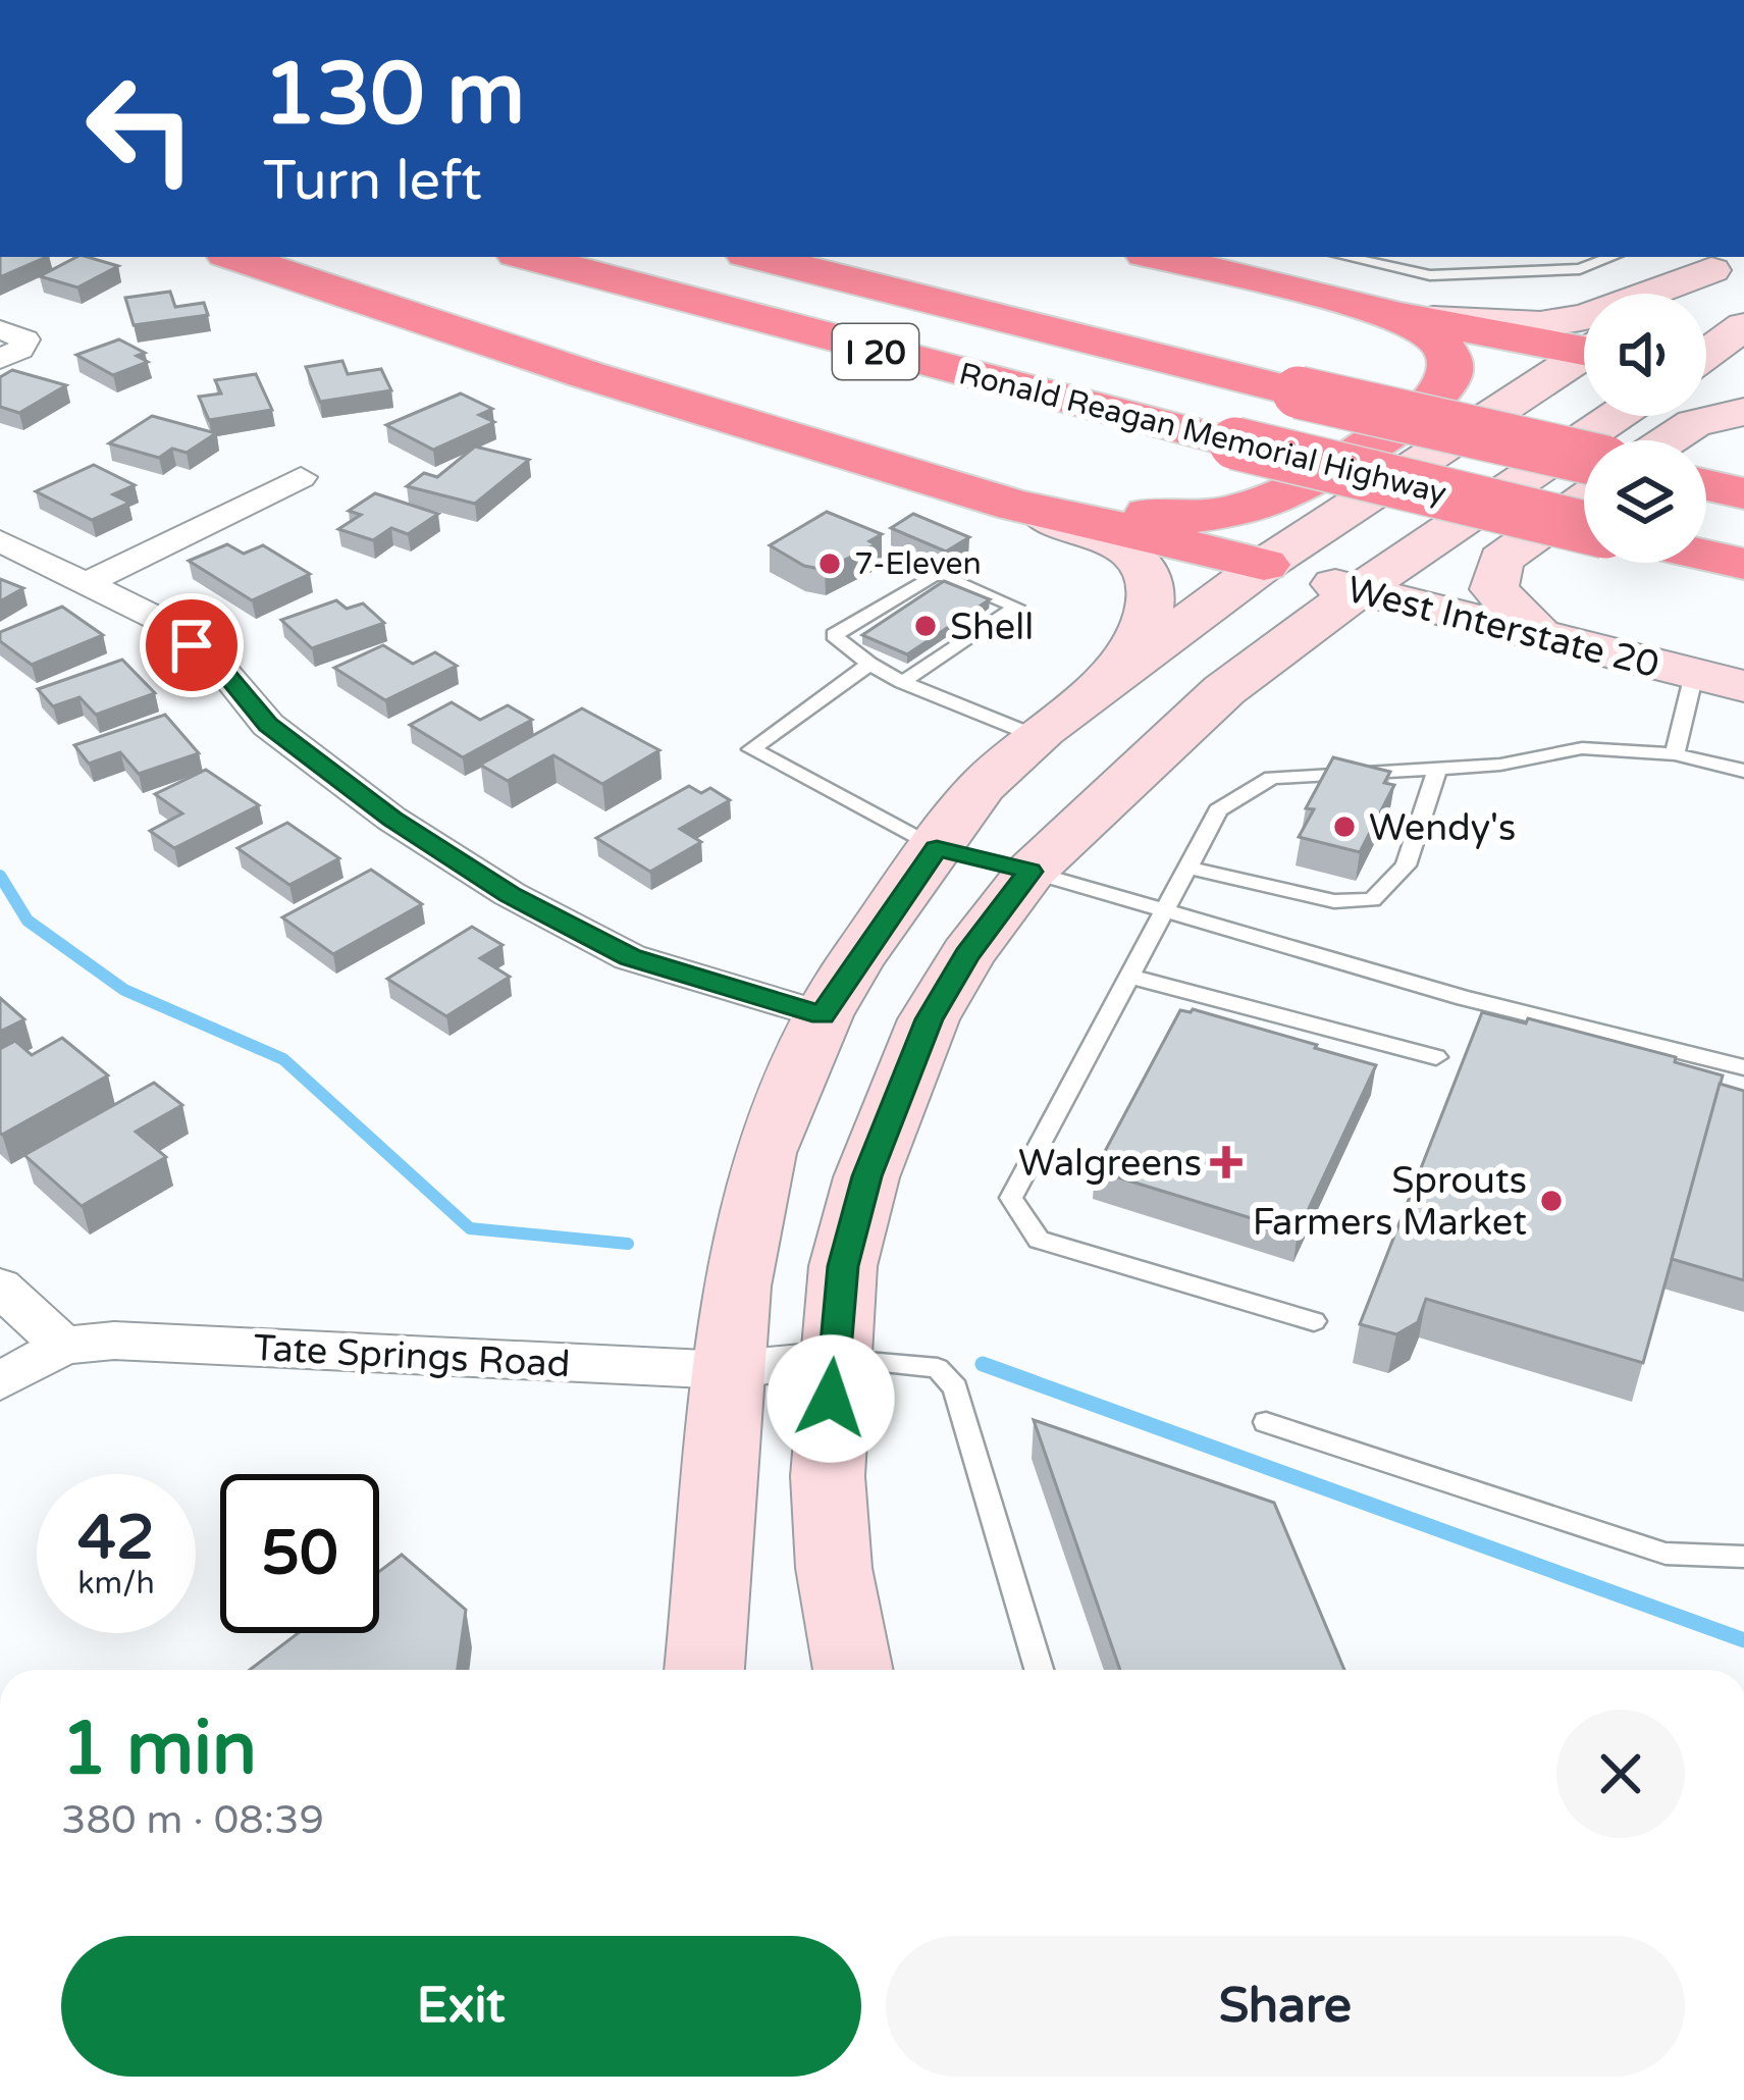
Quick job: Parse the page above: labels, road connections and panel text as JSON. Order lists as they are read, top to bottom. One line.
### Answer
{"streets":{"highway":["I 20","Ronald Reagan Memorial Highway"],"main road":["West Interstate 20"],"street":["Tate Springs Road"]},"places":{"other":["7-Eleven","Shell","Wendy's","Sprouts Farmers Market"],"health":["Walgreens"]},"page":{"turn":["130 m","Turn left"],"speed":"42 km/h","limit":"50","heading":["1 min","380 m · 08:39"],"buttons":["Exit","Share"]}}
